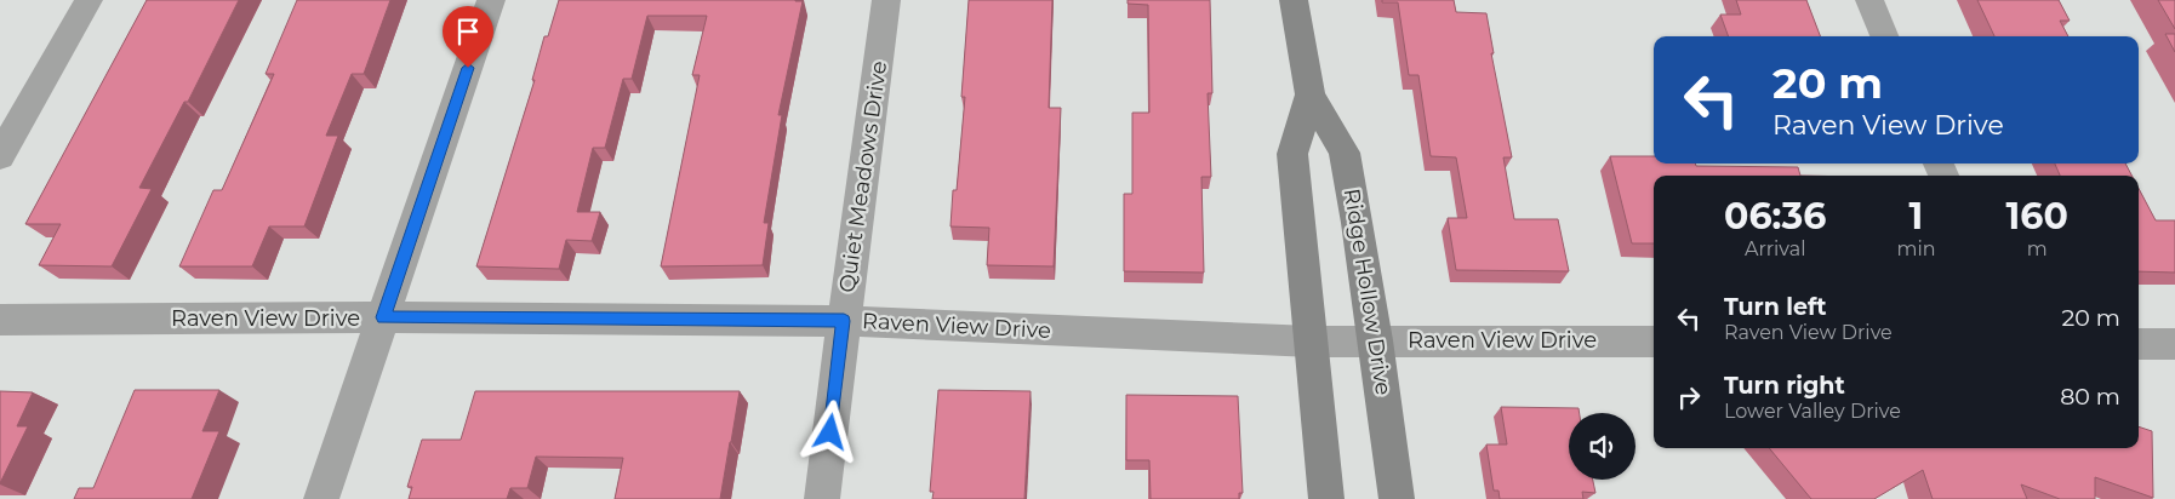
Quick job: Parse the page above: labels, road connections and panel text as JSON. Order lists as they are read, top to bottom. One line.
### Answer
{"streets":{"street":["Quiet Meadows Drive","Ridge Hollow Drive","Raven View Drive"]},"crossings":[["Quiet Meadows Drive","Raven View Drive"],["Ridge Hollow Drive","Raven View Drive"]],"page":{"turn":["20 m","Raven View Drive"],"eta":["06:36","Arrival","1","min","160","m"],"list":[{"name":"Turn left","note":"Raven View Drive","value":"20 m"},{"name":"Turn right","note":"Lower Valley Drive","value":"80 m"}]}}
